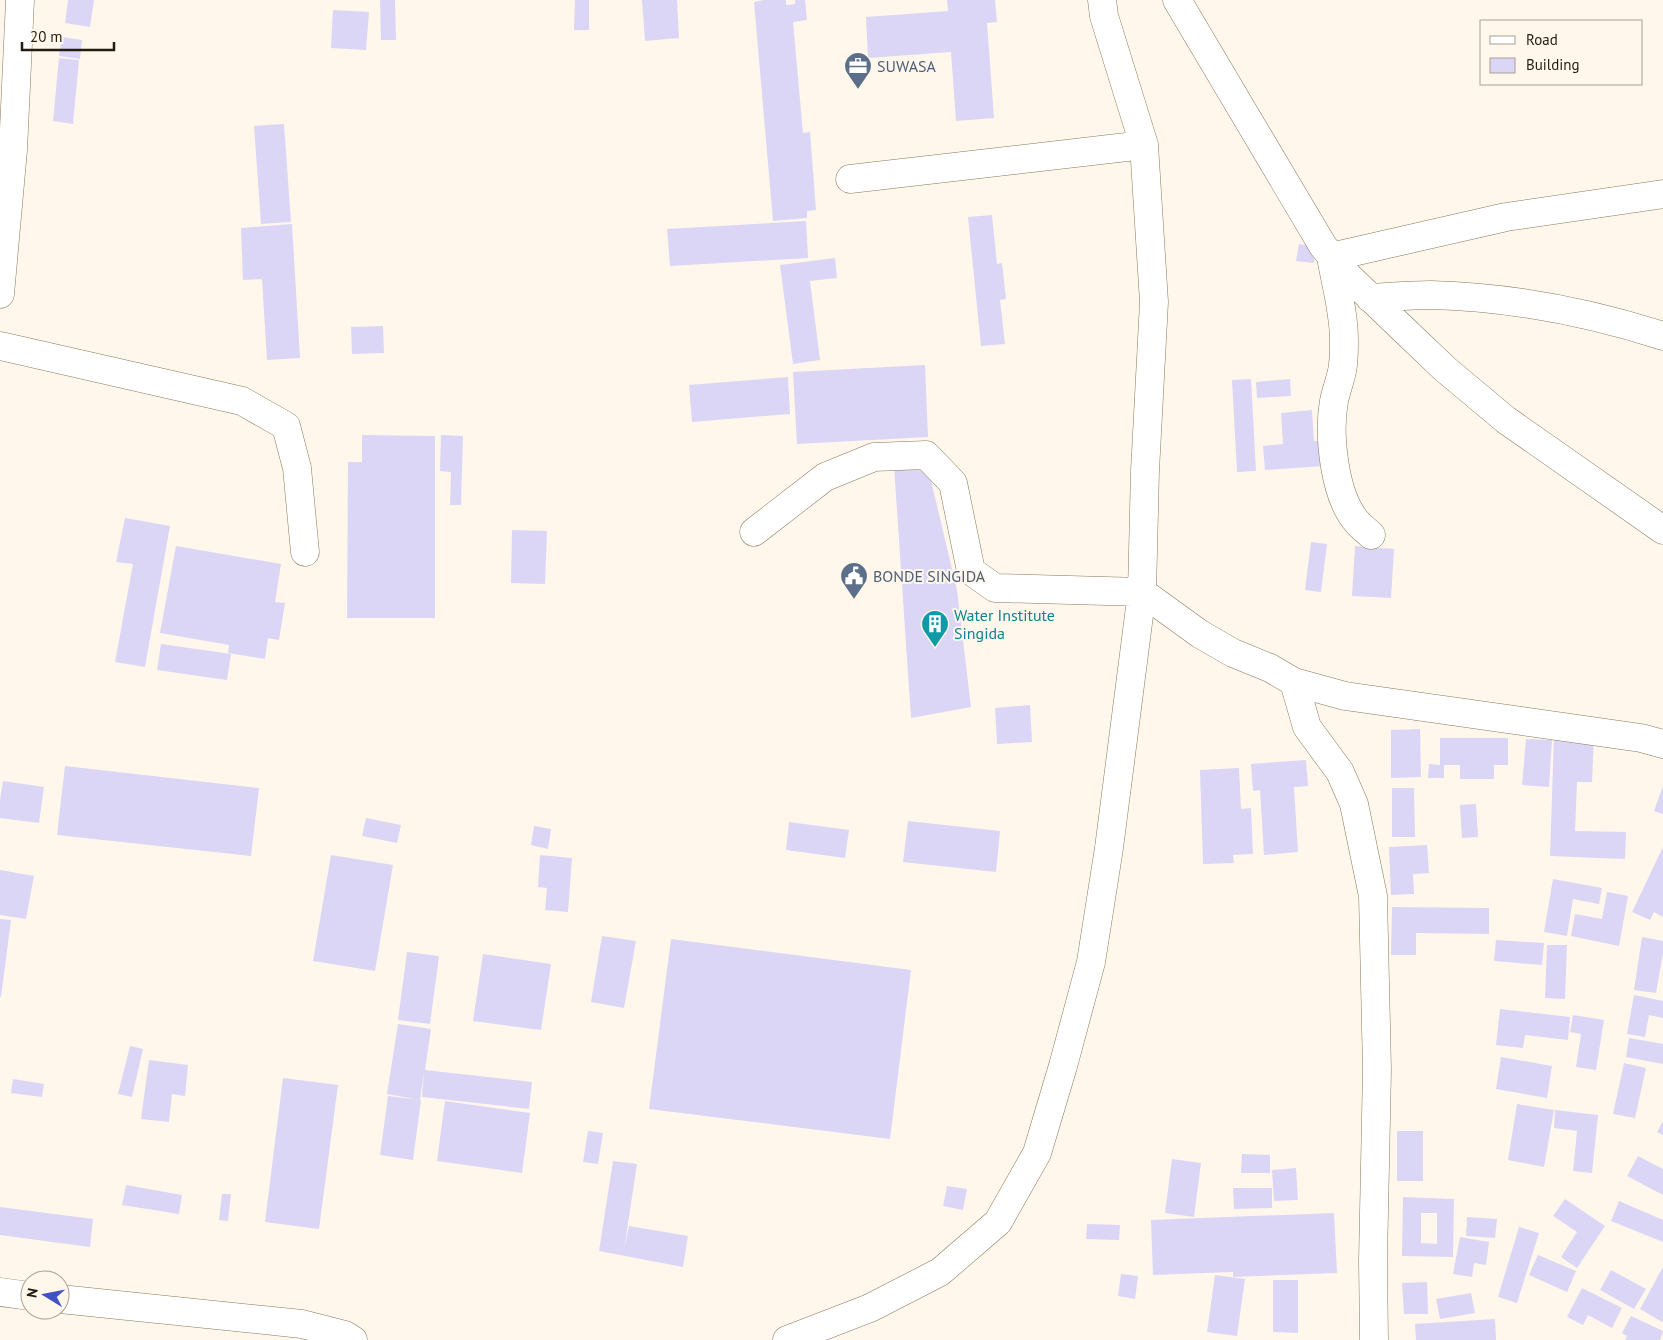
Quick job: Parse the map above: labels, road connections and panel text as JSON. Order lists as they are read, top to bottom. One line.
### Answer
{"places":{"office":["SUWASA"],"public building":["BONDE SINGIDA"],"building":["Water Institute Singida"]},"legend":["Road","Building"],"scale_bar":"20 m","north":"left"}
